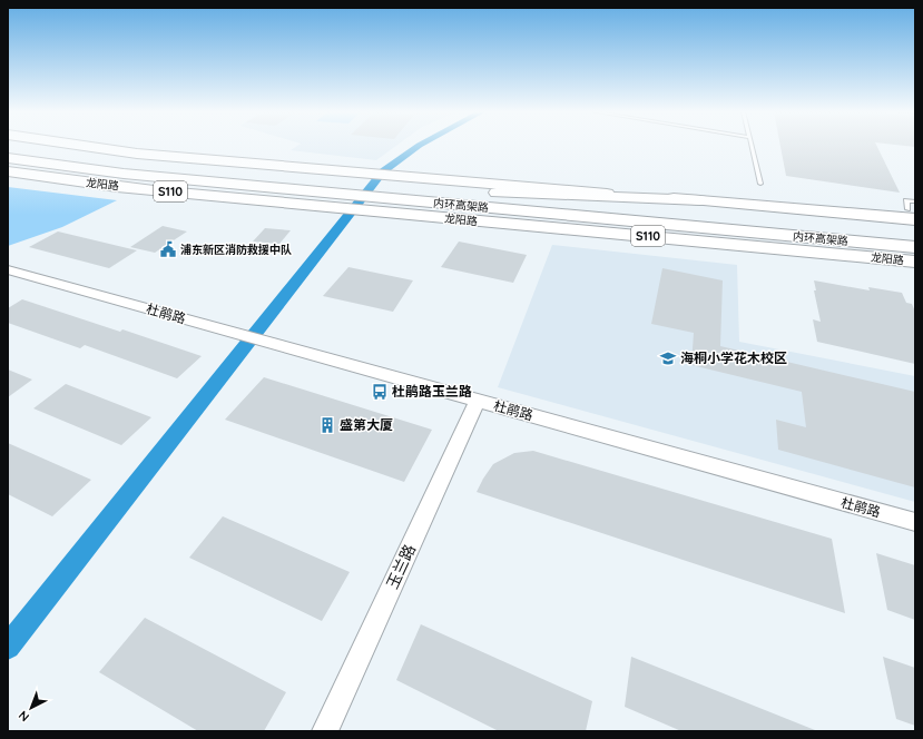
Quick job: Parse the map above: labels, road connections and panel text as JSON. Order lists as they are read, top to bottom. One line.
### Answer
{"streets":{"main road":["龙阳路","S110","内环高架路"],"street":["杜鹃路","玉兰路"]},"crossings":[["龙阳路","内环高架路"],["杜鹃路","玉兰路"]],"places":{"public building":["浦东新区消防救援中队"],"school or university":["海桐小学花木校区"],"bus stop":["杜鹃路玉兰路"],"building":["盛第大厦"]},"north":"bottom left"}
